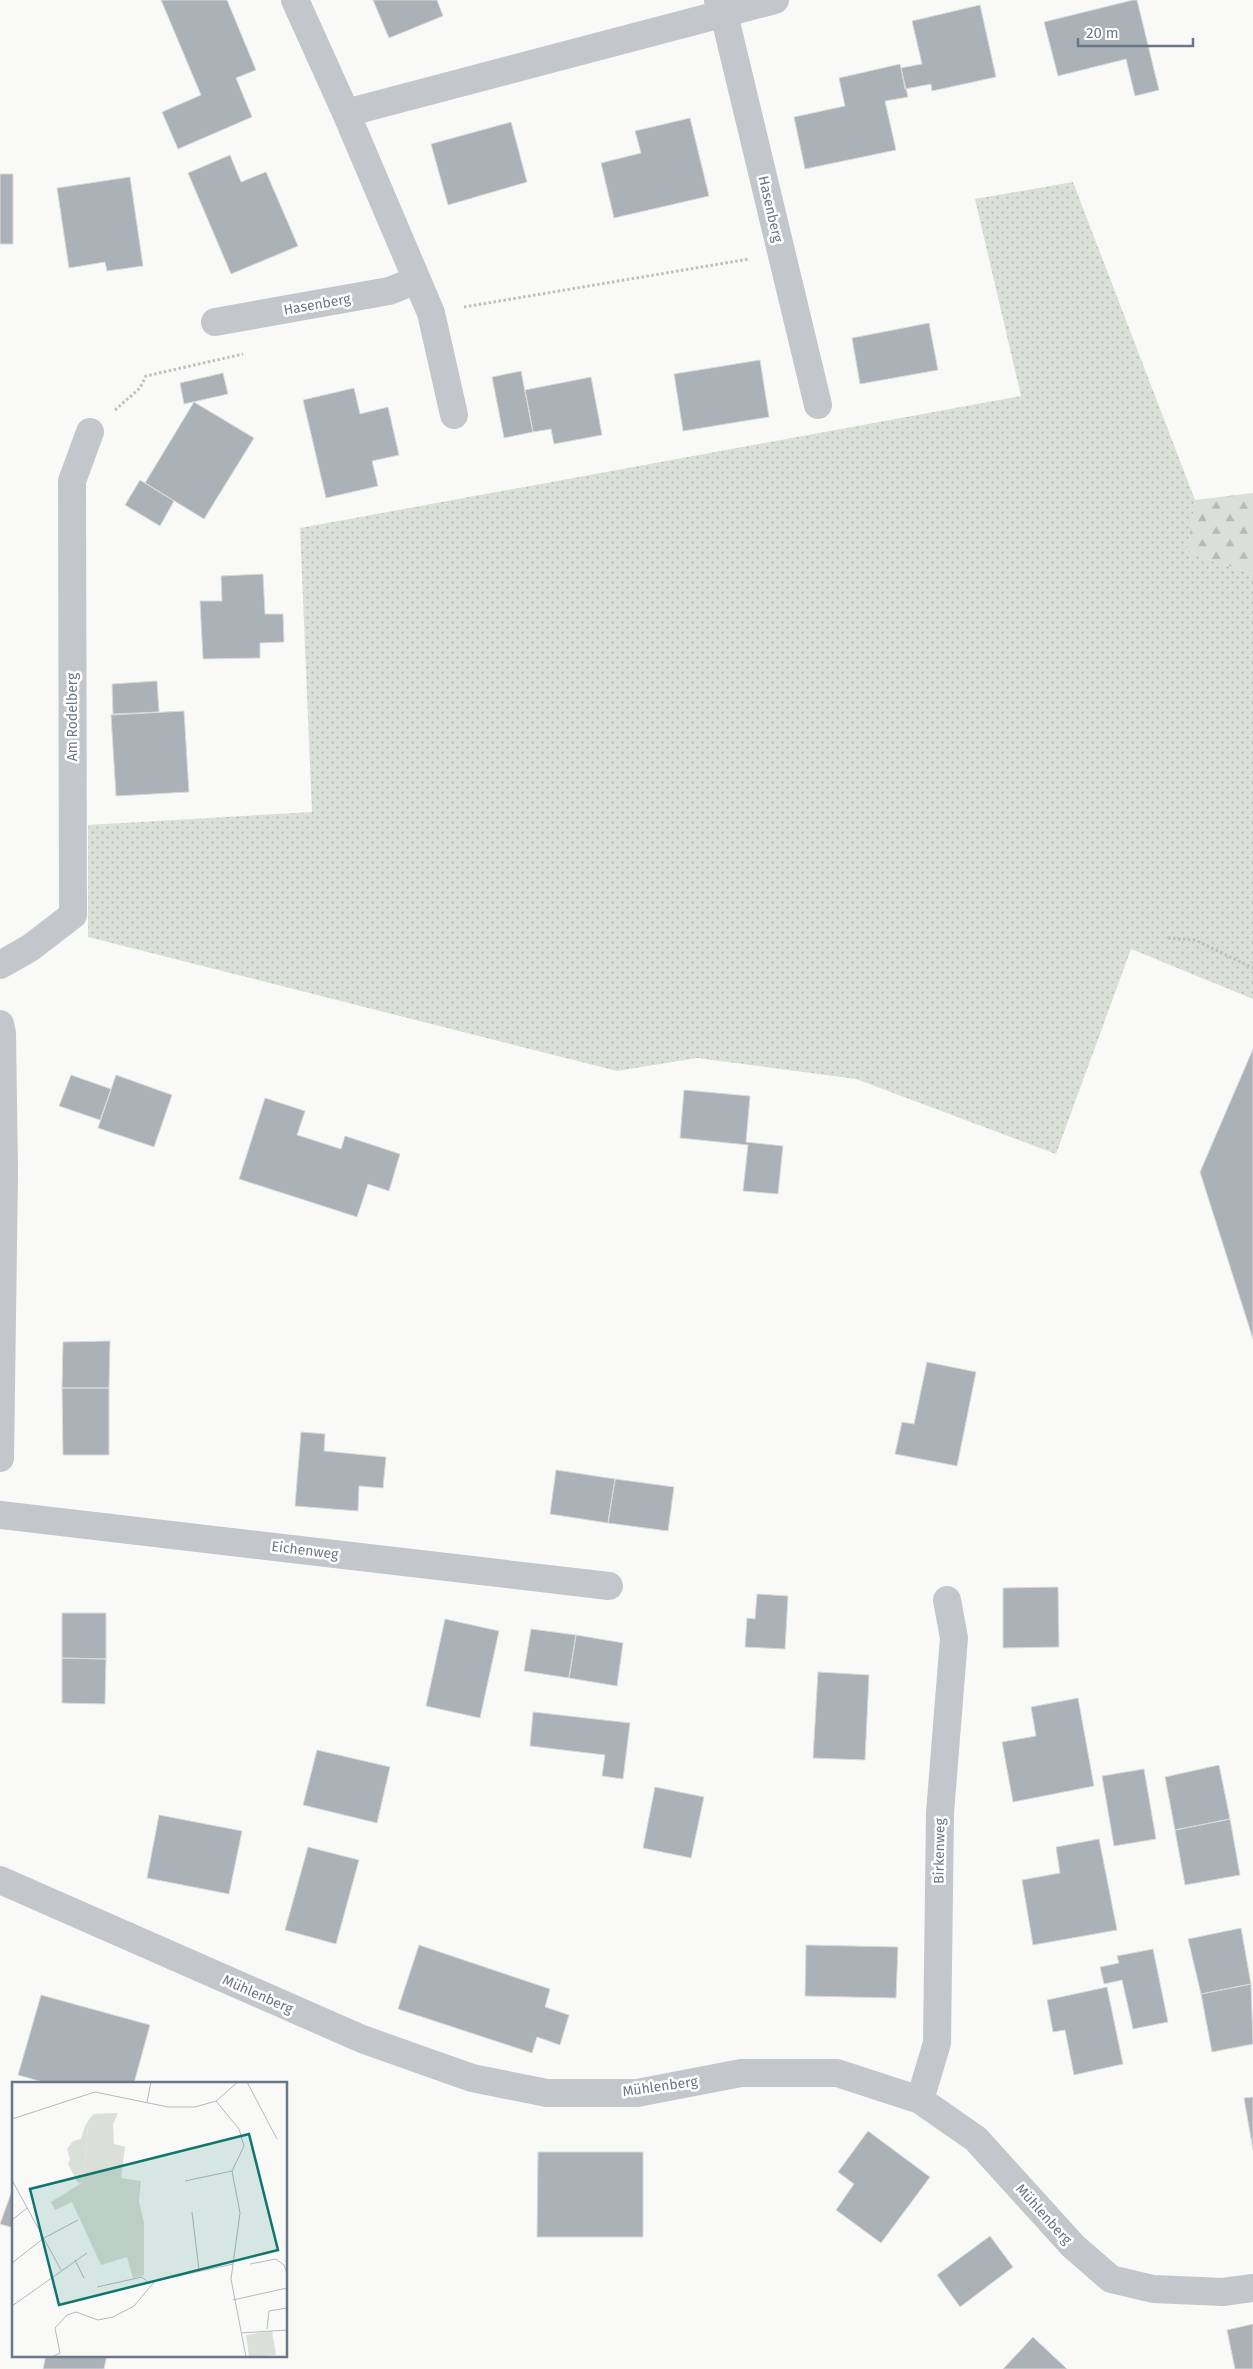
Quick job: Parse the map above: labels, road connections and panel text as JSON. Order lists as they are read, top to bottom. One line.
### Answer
{"streets":{"street":["Hasenberg","Am Rodelberg","Eichenweg","Birkenweg","Mühlenberg"]},"crossings":[["Birkenweg","Mühlenberg"]],"scale_bar":"20 m"}
